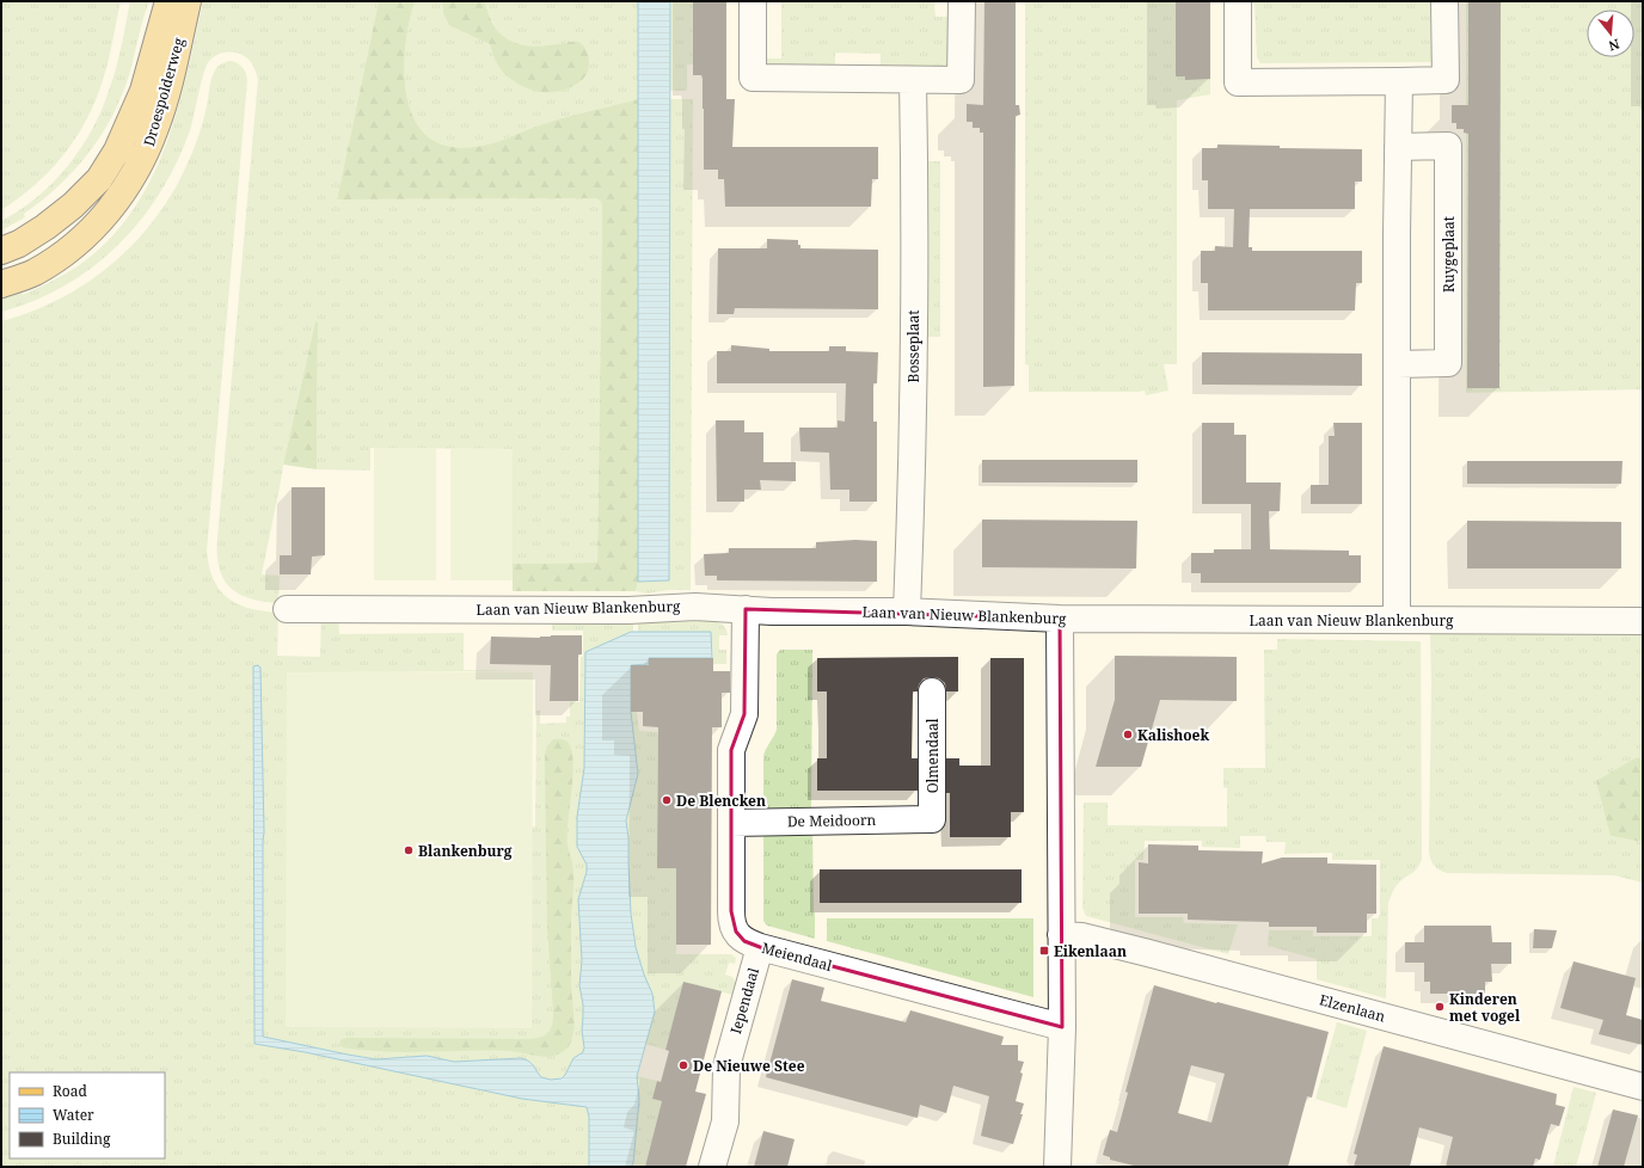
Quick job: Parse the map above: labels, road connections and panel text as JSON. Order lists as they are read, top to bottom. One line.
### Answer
{"streets":{"main road":["Droespolderweg"],"street":["Ruygeplaat","Bosseplaat","Laan van Nieuw Blankenburg","Olmendaal","De Meidoorn","Meiendaal","Iependaal","Elzenlaan"]},"crossings":[["Bosseplaat","Laan van Nieuw Blankenburg"],["Laan van Nieuw Blankenburg","Meiendaal"],["Olmendaal","De Meidoorn"],["De Meidoorn","Meiendaal"],["Meiendaal","Iependaal"]],"places":{"other":["Kalishoek","De Blencken","Blankenburg","Kinderen met vogel","De Nieuwe Stee"],"transit":["Eikenlaan"]},"legend":["Road","Water","Building"],"north":"bottom"}
